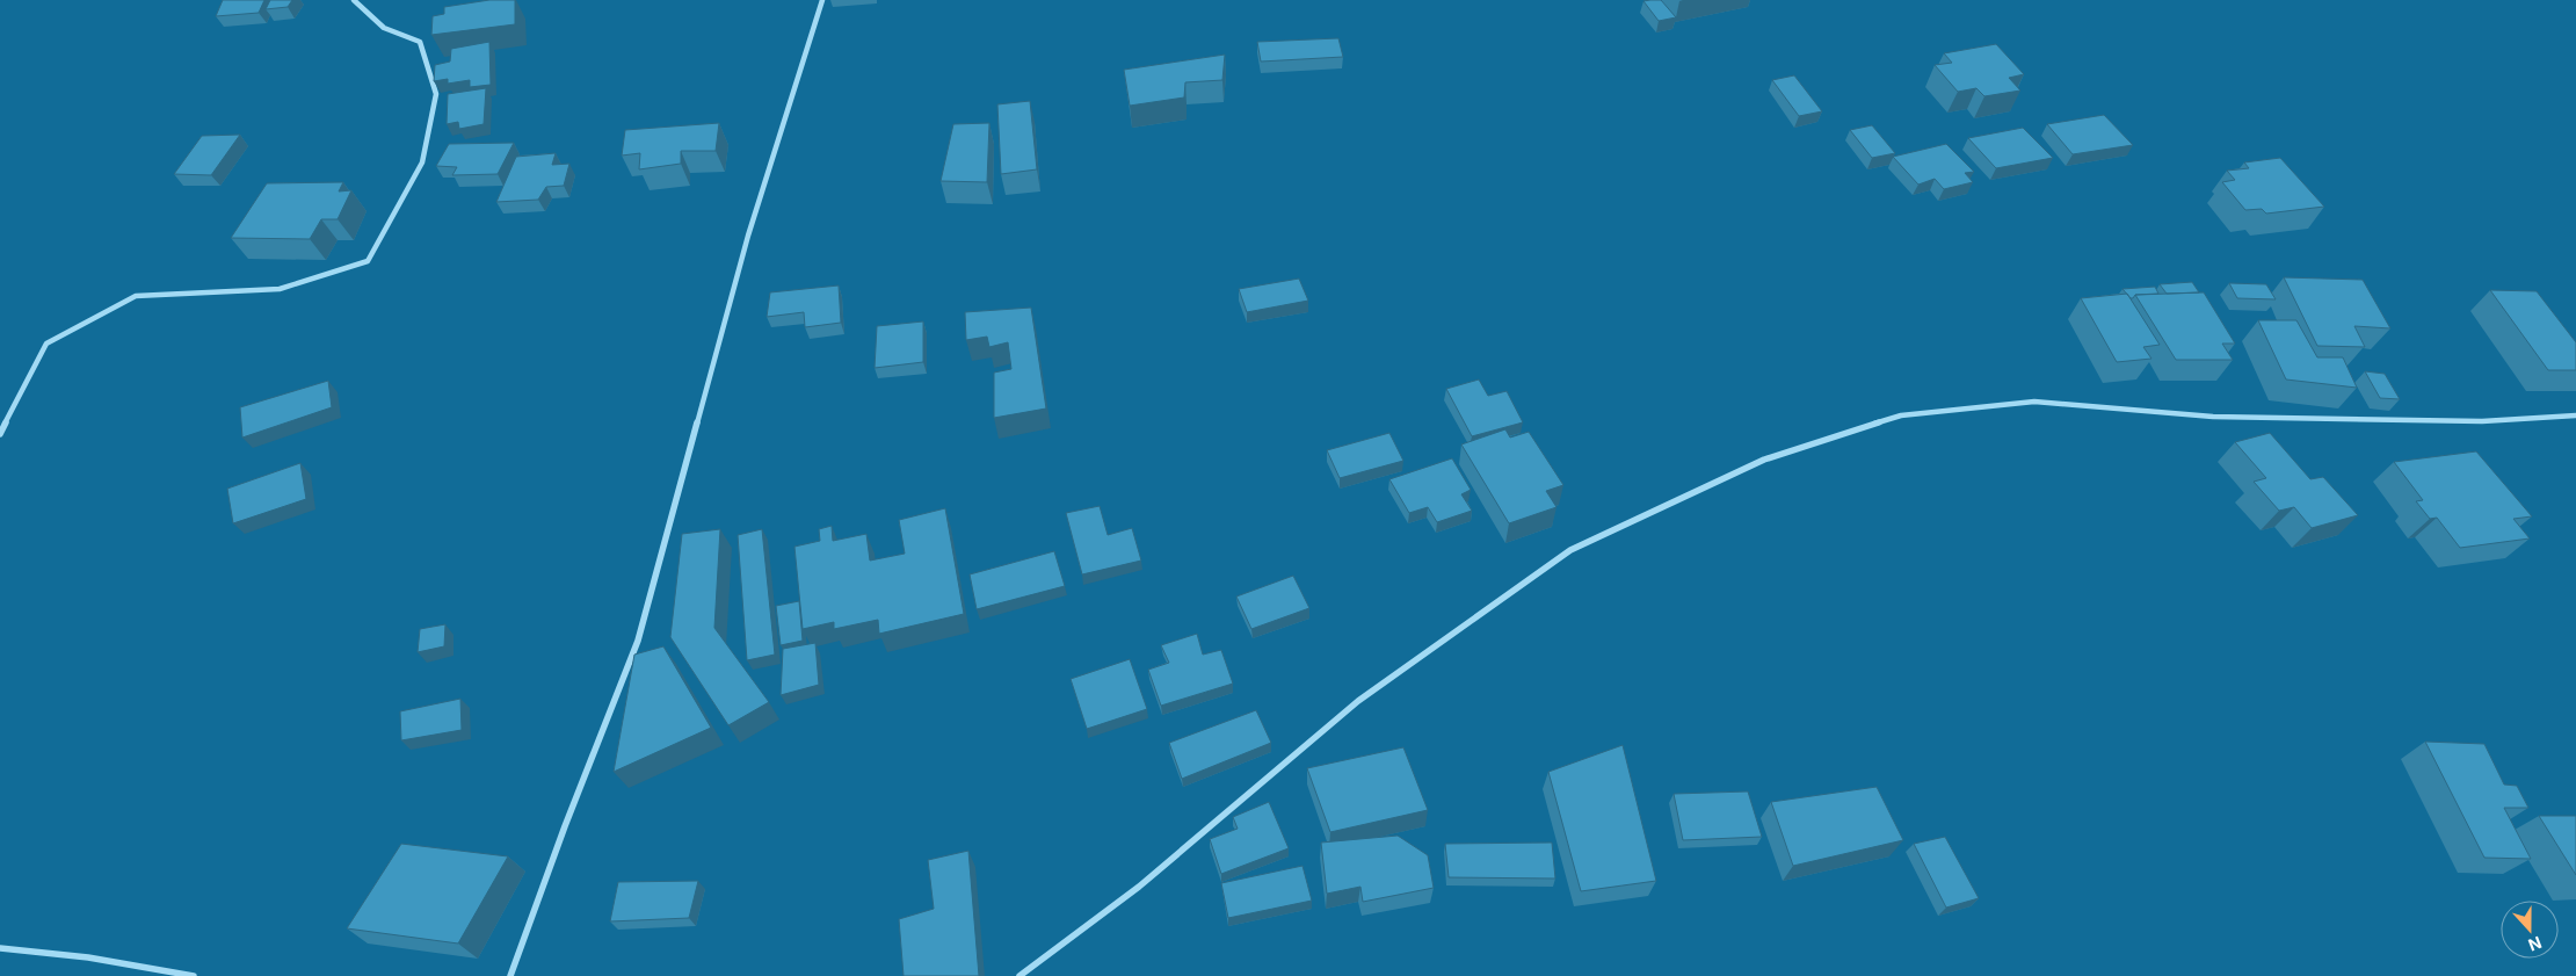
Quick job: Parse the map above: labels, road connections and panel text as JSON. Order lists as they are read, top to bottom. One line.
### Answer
{"north":"bottom"}
